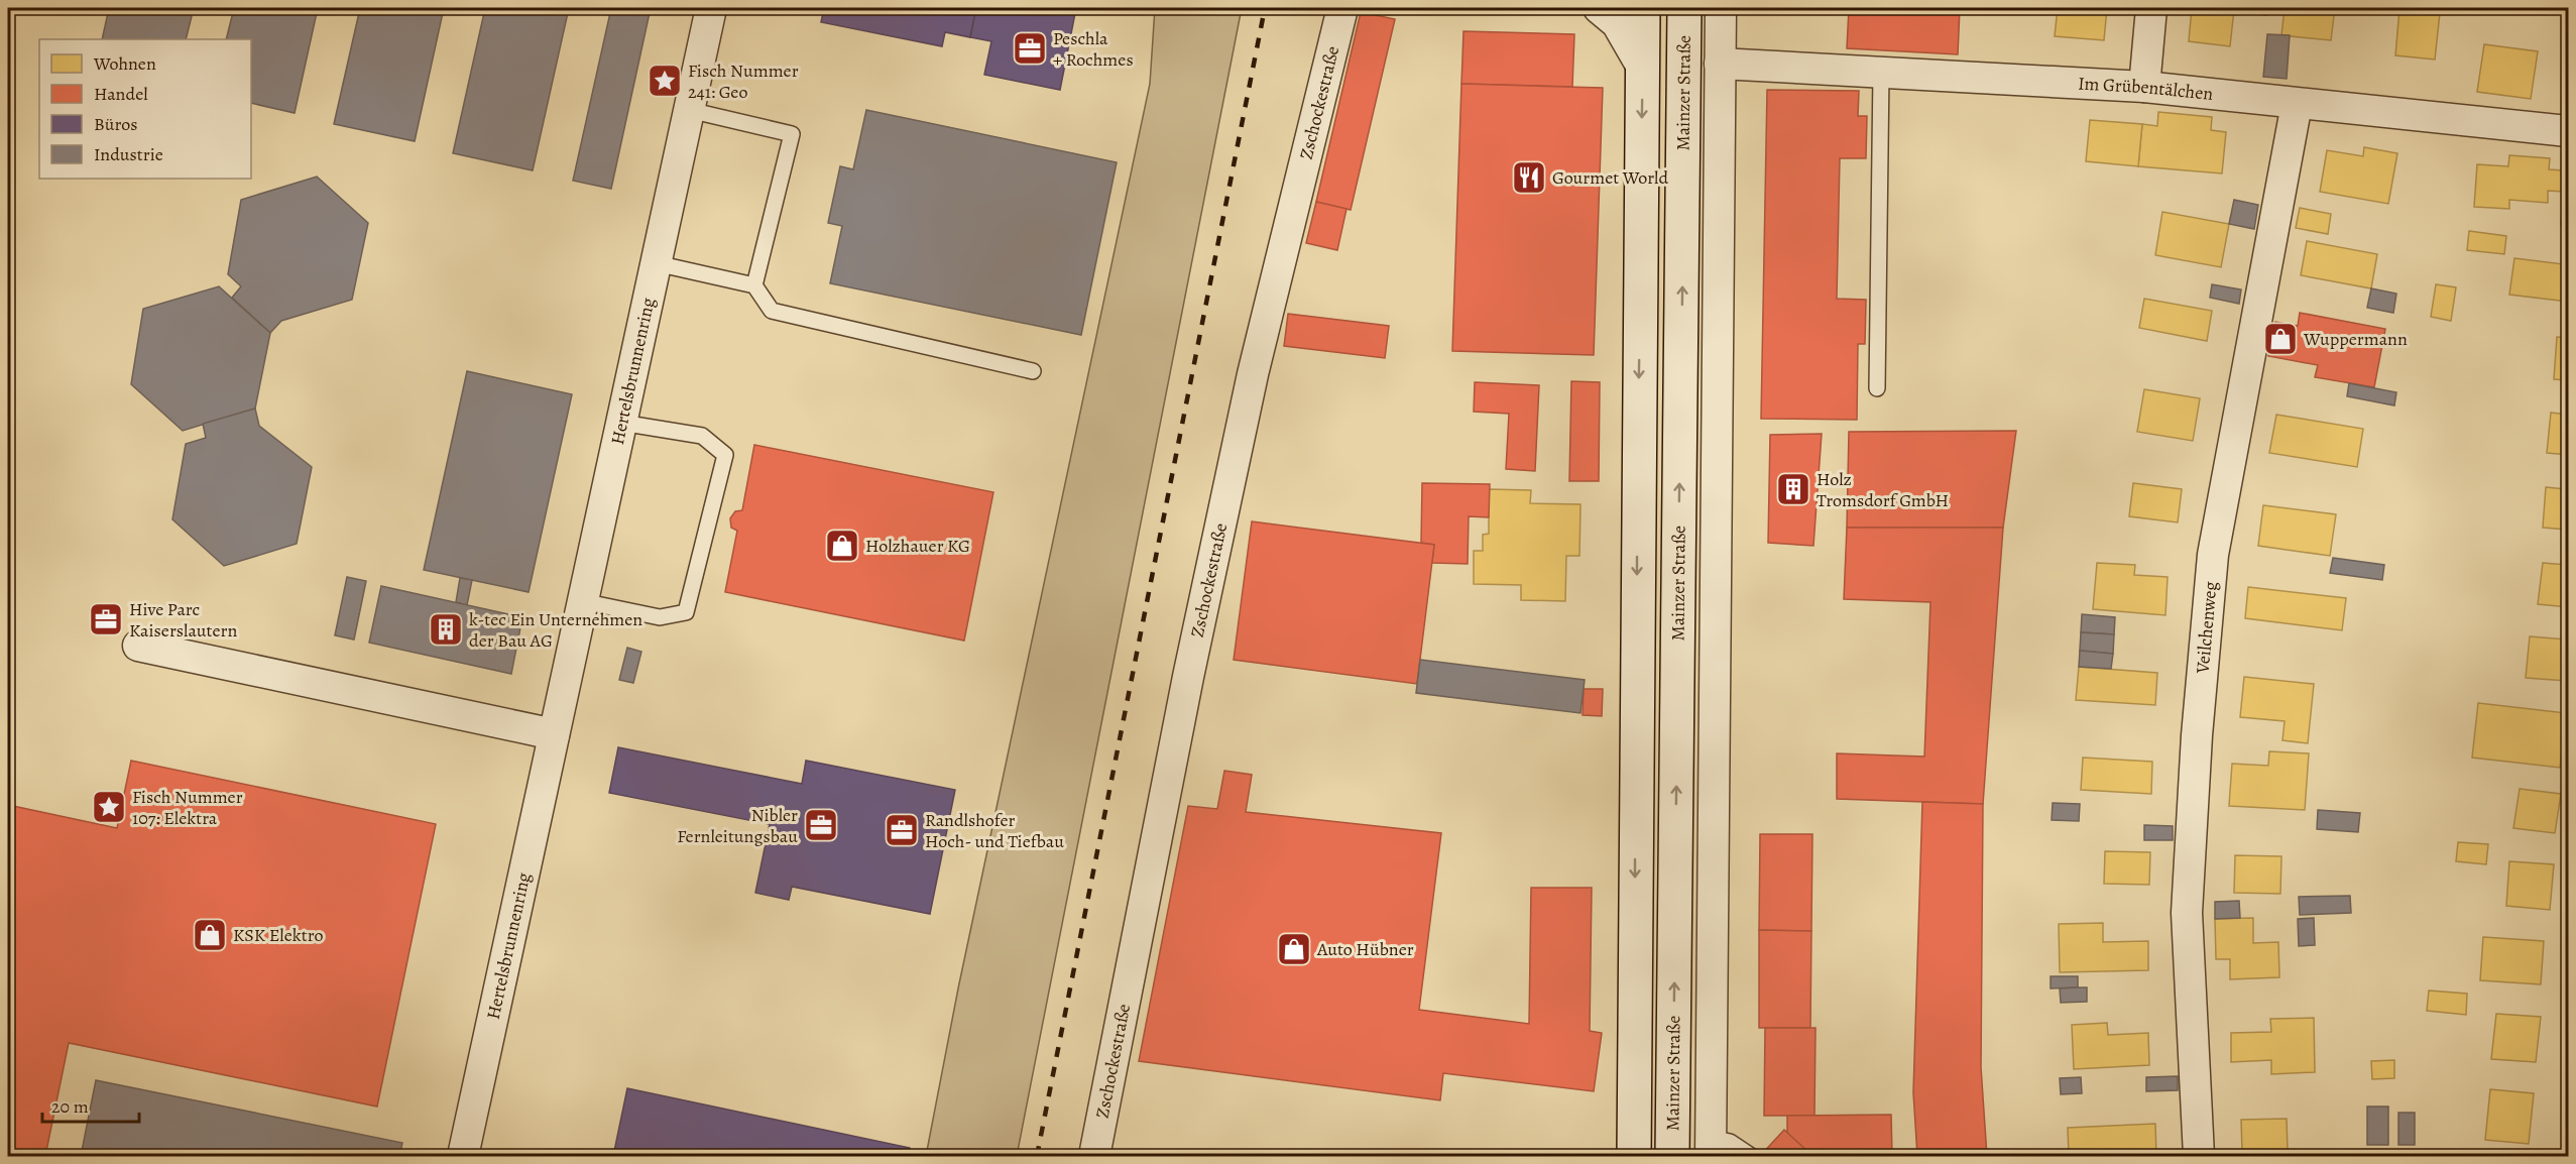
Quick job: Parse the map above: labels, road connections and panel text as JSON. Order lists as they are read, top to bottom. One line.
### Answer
{"streets":{"main road":["Mainzer Straße"],"street":["Im Grübentälchen","Zschockestraße","Hertelsbrunnenring","Veilchenweg"]},"crossings":[["Im Grübentälchen","Mainzer Straße"],["Im Grübentälchen","Veilchenweg"]],"places":{"office":["Peschla + Rochmes","Hive Parc Kaiserslautern","Nibler Fernleitungsbau","Randlshofer Hoch- und Tiefbau"],"place":["Fisch Nummer 241: Geo","Fisch Nummer 107: Elektra"],"restaurant":["Gourmet World"],"shop":["Wuppermann","Holzhauer KG","KSK Elektro","Auto Hübner"],"building":["Holz Tromsdorf GmbH","k-tec Ein Unternehmen der Bau AG"]},"legend":["Wohnen","Handel","Büros","Industrie"],"scale_bar":"20 m"}
